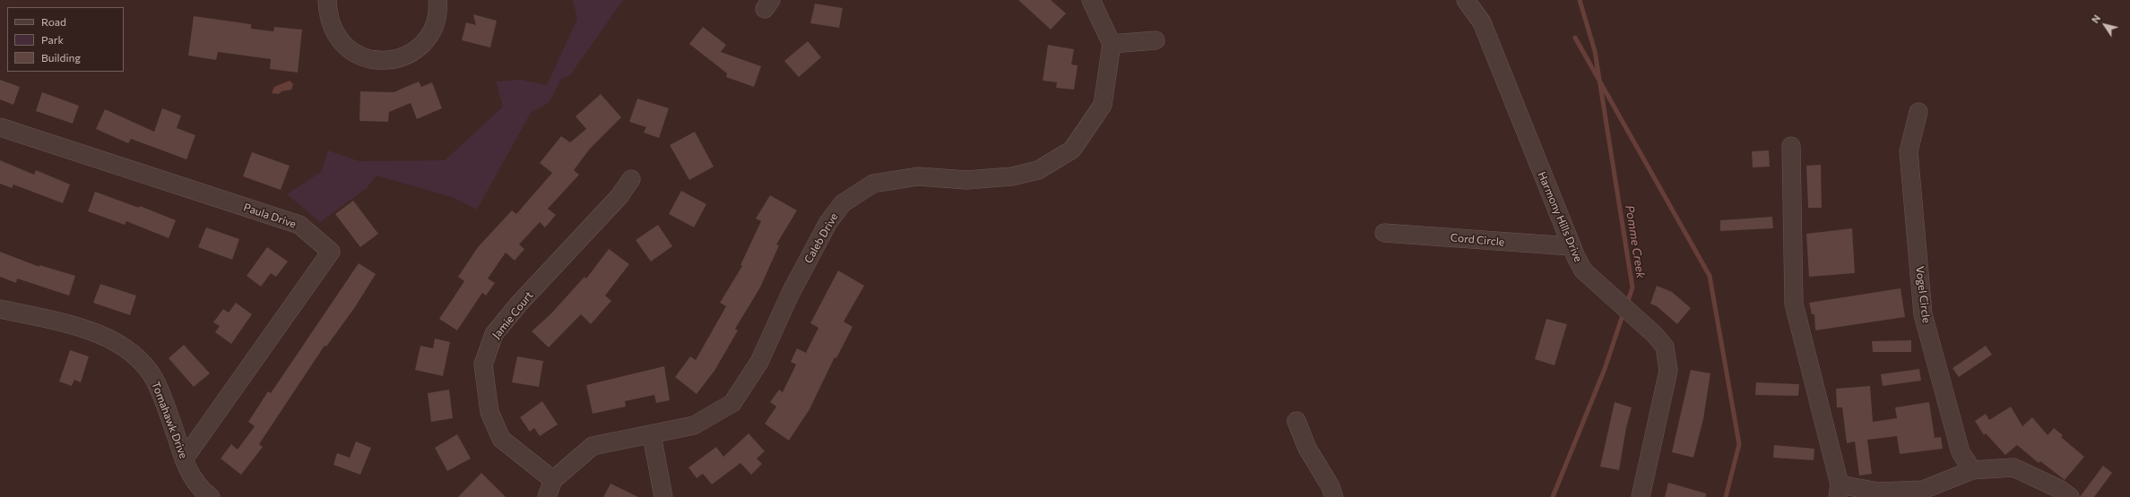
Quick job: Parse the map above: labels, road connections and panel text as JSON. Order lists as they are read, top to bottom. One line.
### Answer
{"streets":{"street":["Paula Drive","Harmony Hills Drive","Caleb Drive","Cord Circle","Vogel Circle","Jamie Court","Tomahawk Drive"]},"crossings":[["Paula Drive","Tomahawk Drive"],["Harmony Hills Drive","Cord Circle"],["Caleb Drive","Jamie Court"]],"water":["Pomme Creek"],"legend":["Road","Park","Building"],"north":"top left"}
